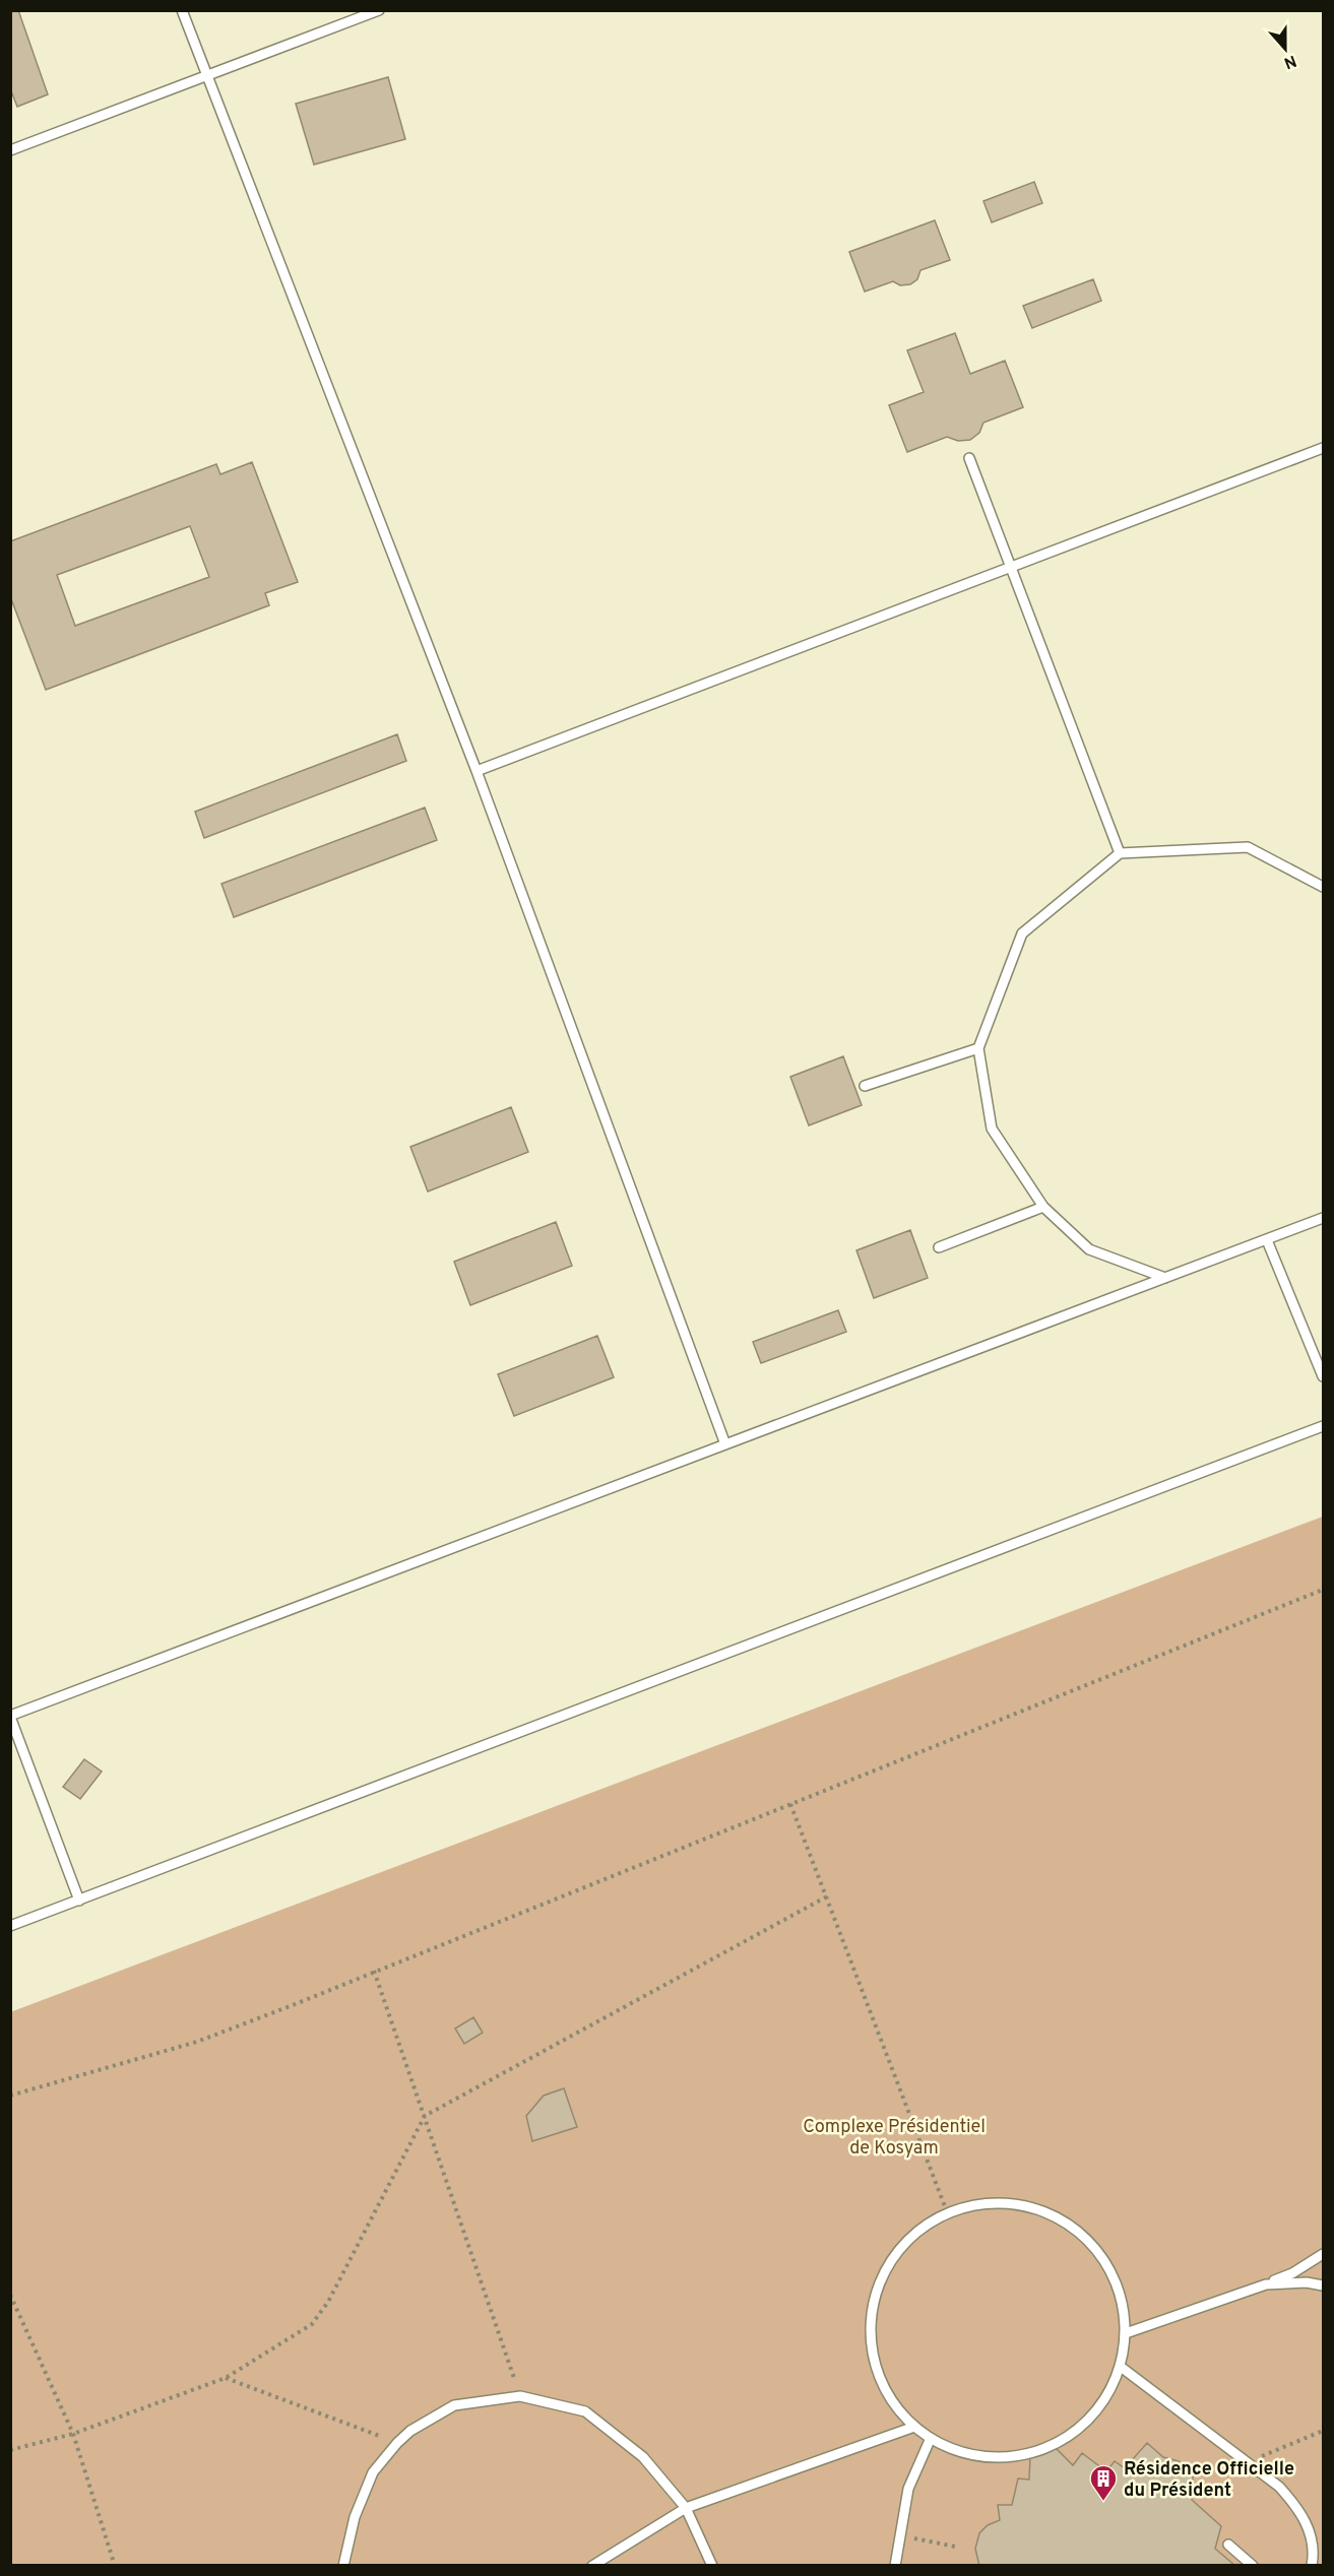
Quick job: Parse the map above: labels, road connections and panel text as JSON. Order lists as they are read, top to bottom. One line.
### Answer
{"parks":["Complexe Présidentiel de Kosyam"],"places":{"building":["Résidence Officielle du Président"]},"north":"bottom"}
